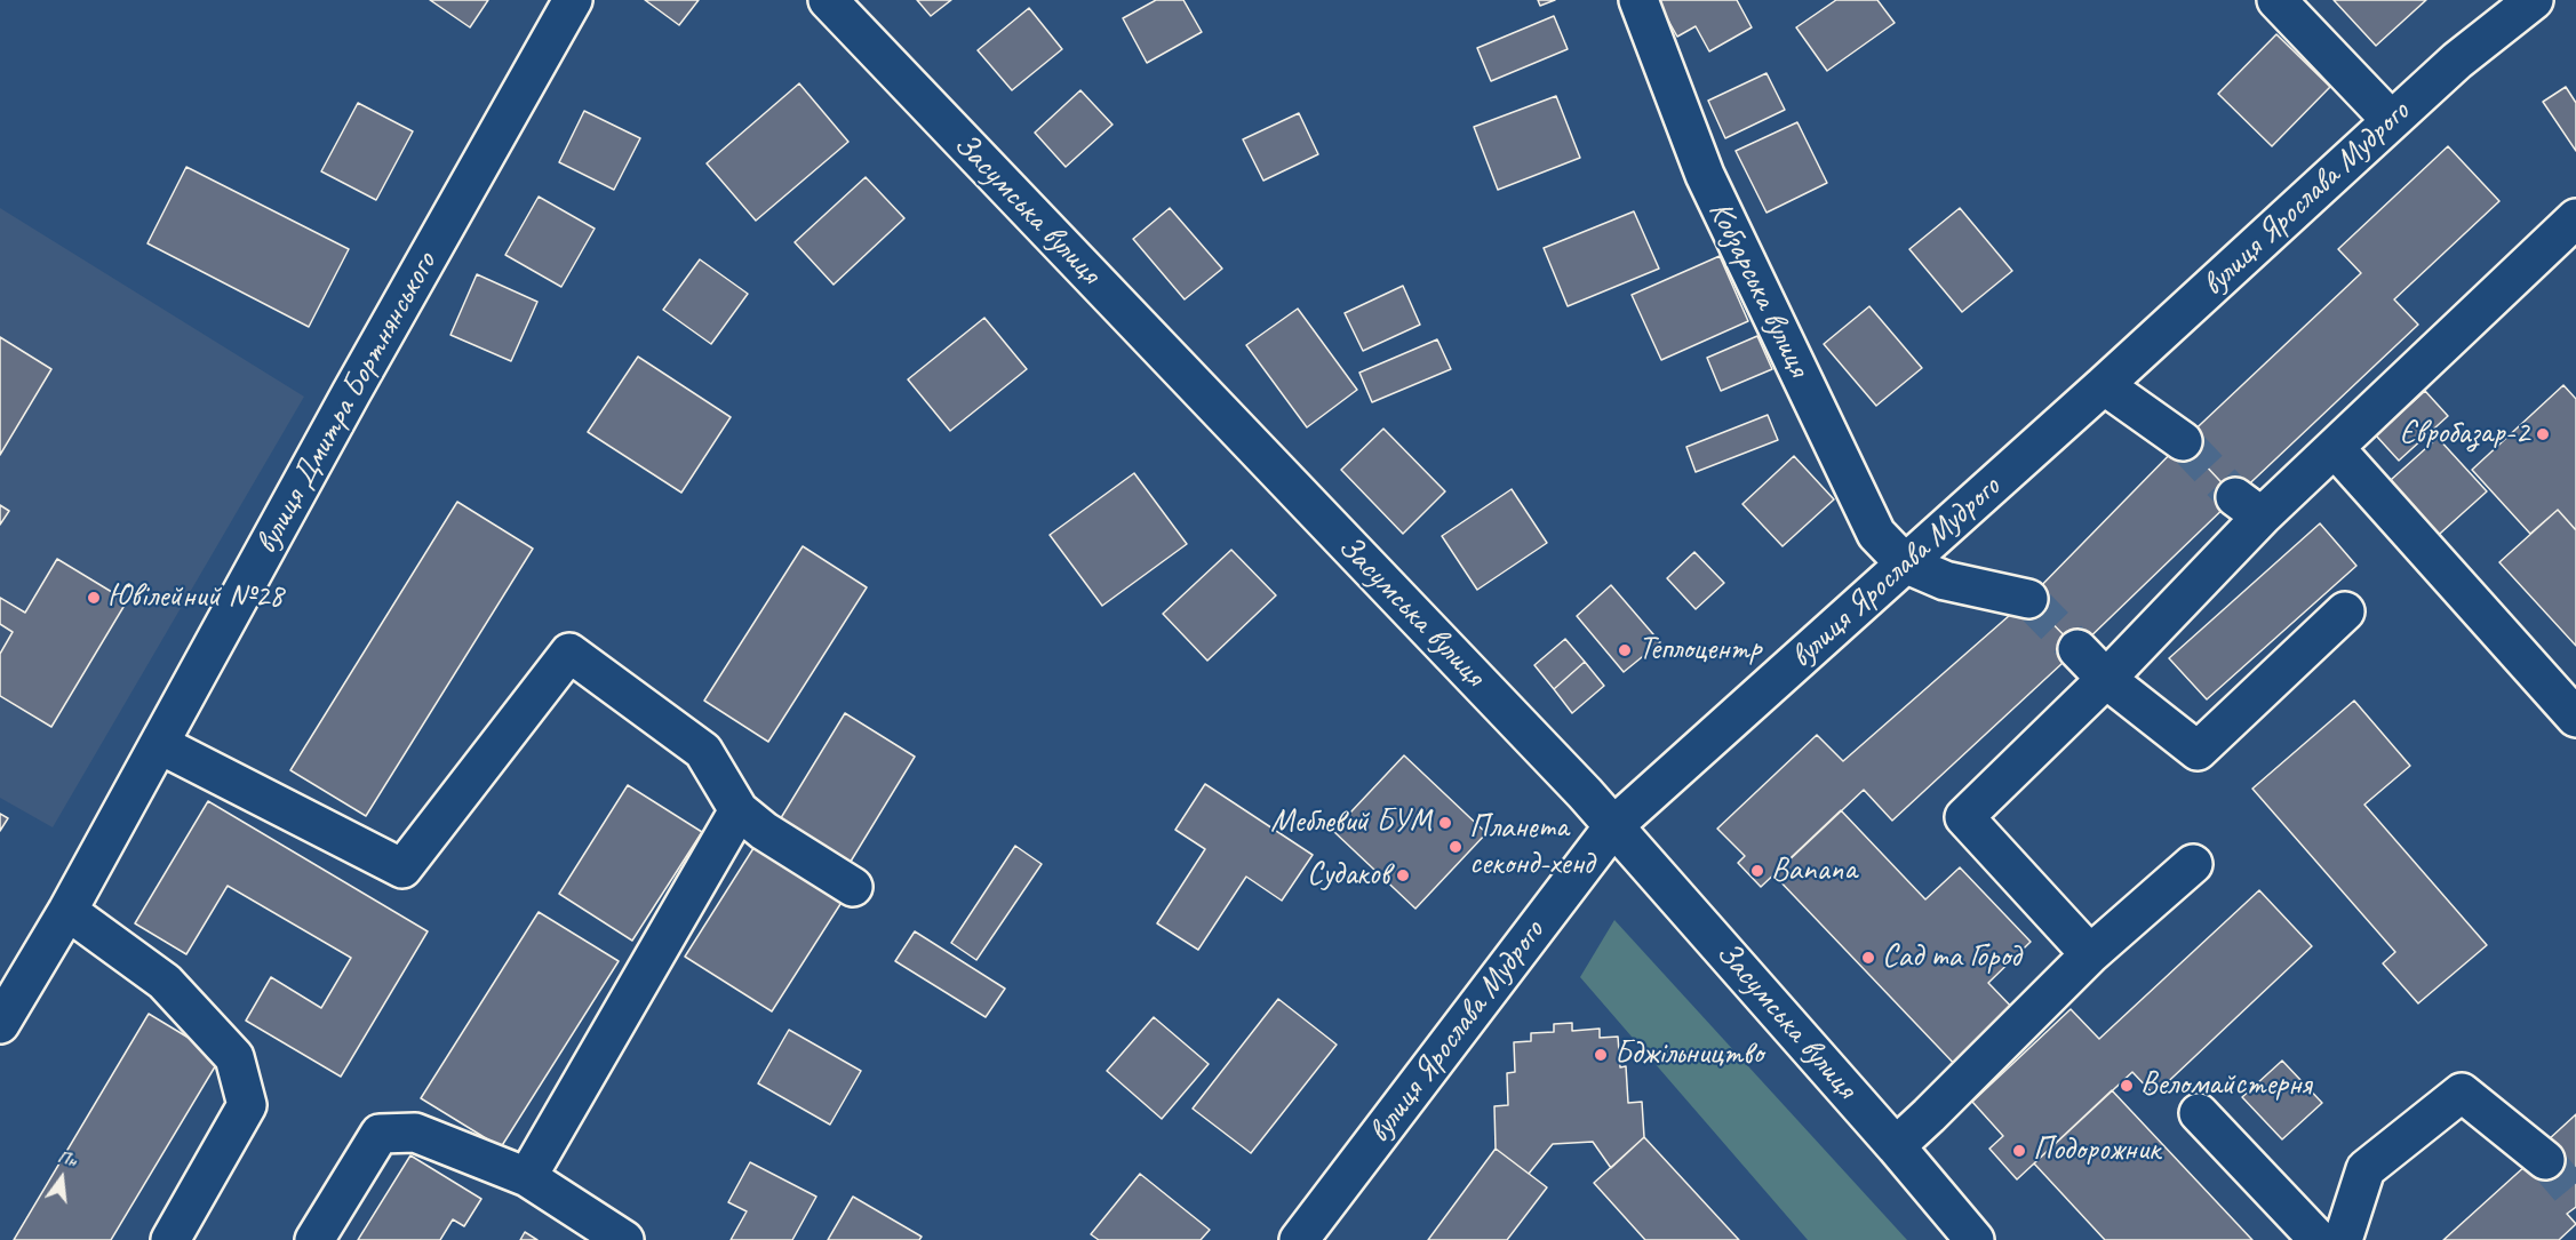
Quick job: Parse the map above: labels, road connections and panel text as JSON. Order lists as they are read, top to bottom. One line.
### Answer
{"streets":{"street":["вулиця Ярослава Мудрого","Засумська вулиця","Кобзарська вулиця","вулиця Дмитра Бортнянського"]},"crossings":[["вулиця Ярослава Мудрого","Засумська вулиця"],["вулиця Ярослава Мудрого","Кобзарська вулиця"]],"places":["Євробазар-2","Ювілейний №28","Теплоцентр","Меблевий БУМ","Планета секонд-хенд","Banana","Судаков","Сад та Город","Бджільництво","Веломайстерня","Подорожник"],"north":"top"}
